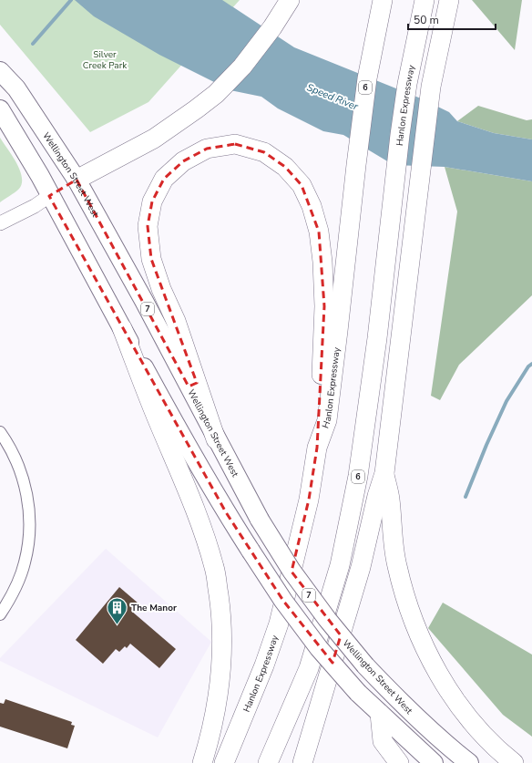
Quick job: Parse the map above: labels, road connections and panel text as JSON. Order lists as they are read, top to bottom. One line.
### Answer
{"streets":{"highway":["6","Hanlon Expressway"],"main road":["Wellington Street West","7"]},"water":["Speed River"],"parks":["Silver Creek Park"],"places":{"building":["The Manor"]},"scale_bar":"50 m"}
